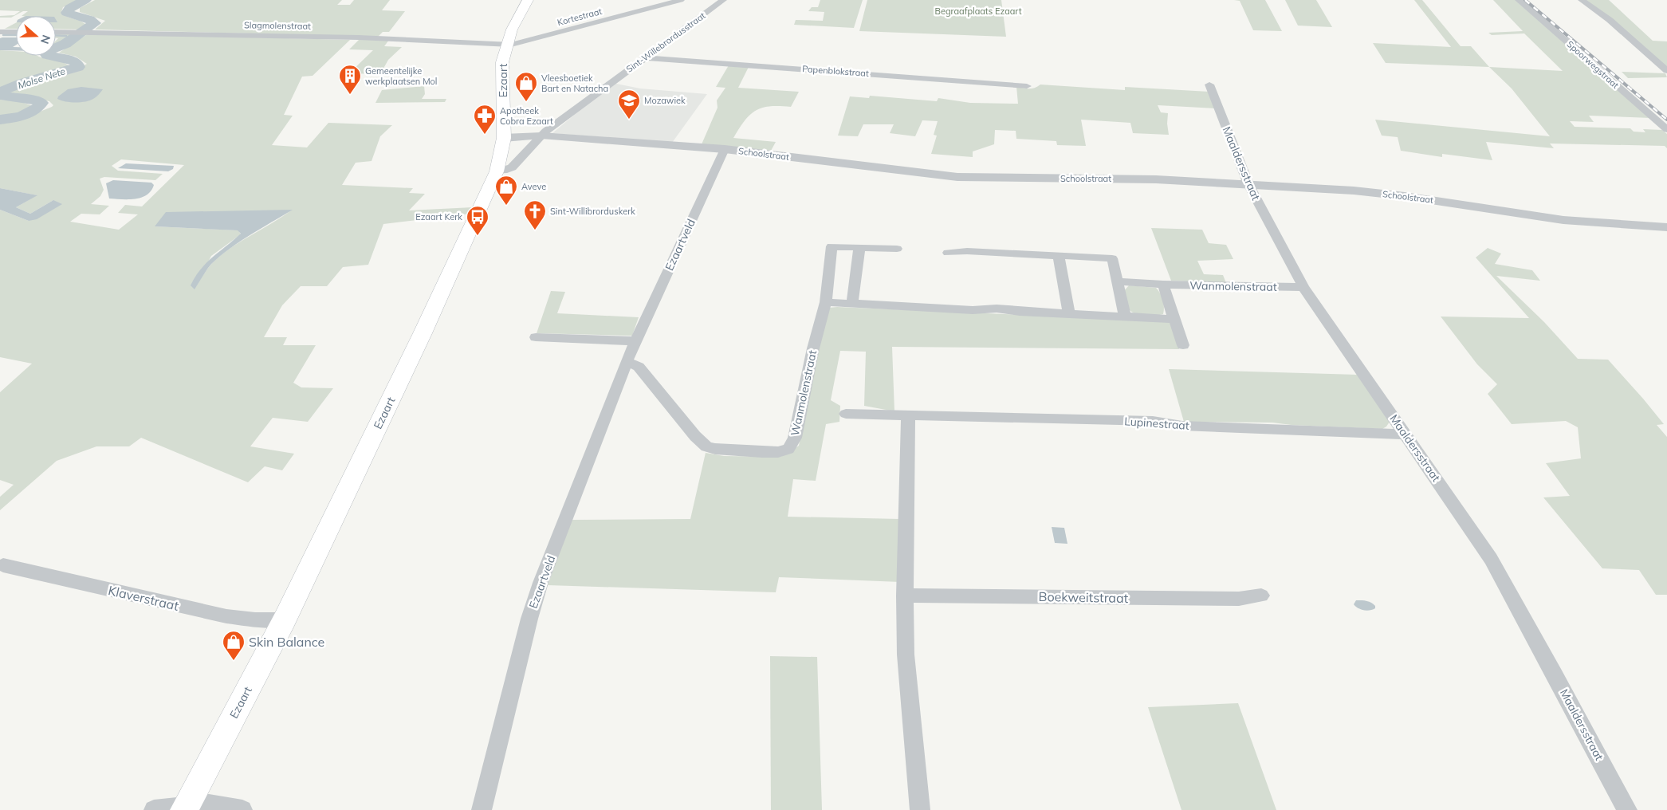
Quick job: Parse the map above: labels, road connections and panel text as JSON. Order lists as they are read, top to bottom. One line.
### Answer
{"streets":{"main road":["Ezaart"],"street":["Kortestraat","Slagmolenstraat","Sint-Willebrordusstraat","Spoorwegstraat","Papenblokstraat","Schoolstraat","Maaldersstraat","Ezaartveld","Wanmolenstraat","Lupinestraat","Boekweitstraat","Klaverstraat"]},"crossings":[["Kortestraat","Slagmolenstraat"],["Kortestraat","Ezaart"],["Slagmolenstraat","Ezaart"],["Sint-Willebrordusstraat","Papenblokstraat"],["Sint-Willebrordusstraat","Ezaart"],["Sint-Willebrordusstraat","Schoolstraat"],["Ezaart","Schoolstraat"],["Ezaart","Klaverstraat"],["Schoolstraat","Maaldersstraat"],["Schoolstraat","Ezaartveld"],["Maaldersstraat","Wanmolenstraat"],["Maaldersstraat","Lupinestraat"],["Ezaartveld","Wanmolenstraat"]],"water":["Molse Nete"],"parks":["Begraafplaats Ezaart"],"places":{"building":["Gemeentelijke werkplaatsen Mol"],"shop":["Vleesboetiek Bart en Natacha","Aveve","Skin Balance"],"school or university":["Mozawiek"],"pharmacy":["Apotheek Cobra Ezaart"],"church":["Sint-Willibrorduskerk"],"bus stop":["Ezaart Kerk"]},"north":"right"}
